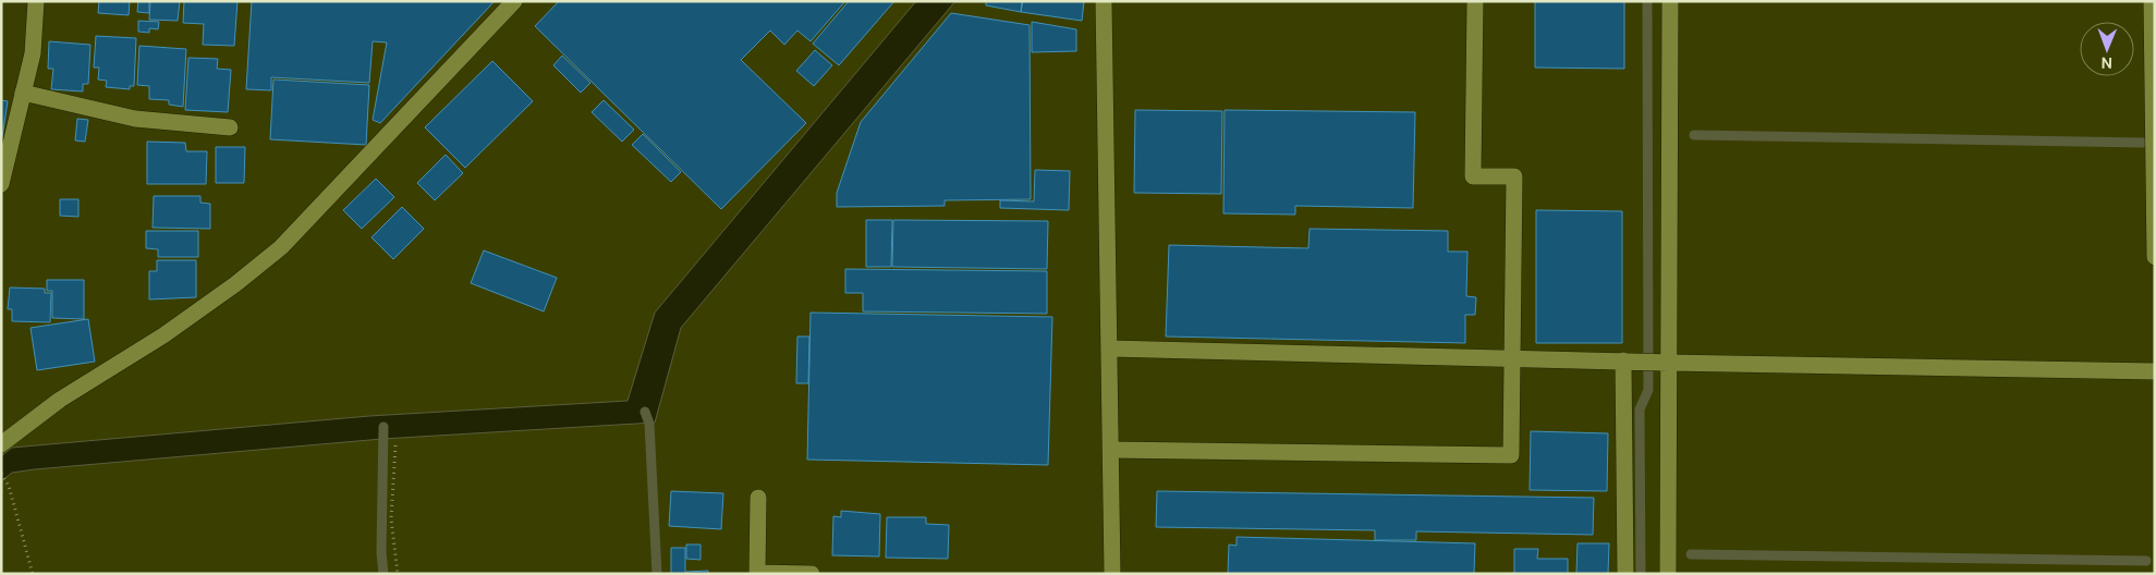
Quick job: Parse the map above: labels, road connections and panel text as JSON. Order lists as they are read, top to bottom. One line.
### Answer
{"north":"bottom"}
